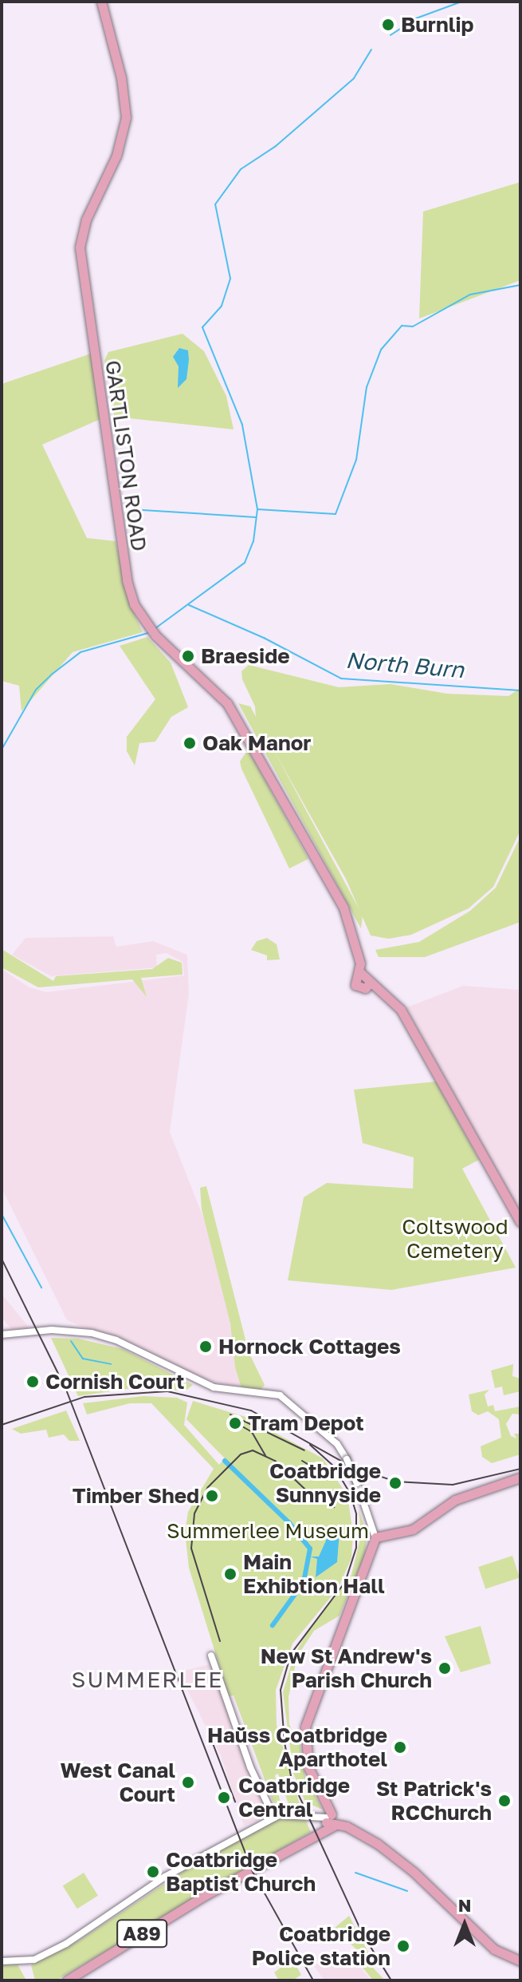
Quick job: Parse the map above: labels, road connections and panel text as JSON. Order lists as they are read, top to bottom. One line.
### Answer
{"streets":{"main road":["GARTLISTON ROAD","A89"]},"districts":["SUMMERLEE"],"water":["North Burn"],"parks":["Coltswood Cemetery","Summerlee Museum"],"places":["Burnlip","Braeside","Oak Manor","Hornock Cottages","Cornish Court","Tram Depot","Coatbridge Sunnyside","Timber Shed","Main Exhibtion Hall","New St Andrew's Parish Church","Haŭss Coatbridge Aparthotel","West Canal Court","Coatbridge Central","St Patrick's RCChurch","Coatbridge Baptist Church","Coatbridge Police station"],"north":"top"}
